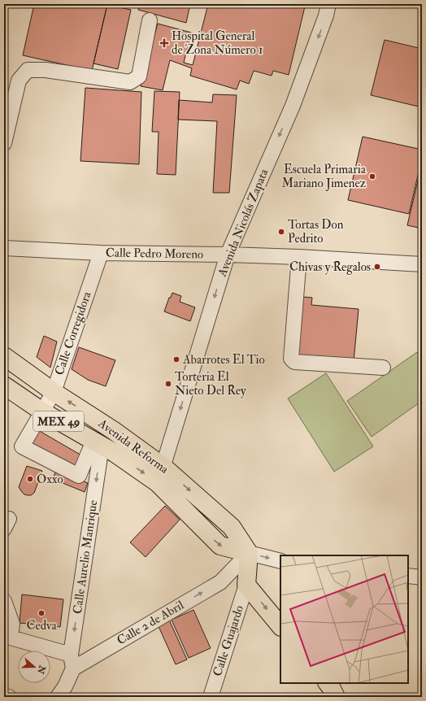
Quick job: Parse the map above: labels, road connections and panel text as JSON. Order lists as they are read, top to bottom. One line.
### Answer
{"streets":{"main road":["MEX 49","Avenida Reforma"],"street":["Avenida Nicolás Zapata","Calle Pedro Moreno","Calle Corregidora","Calle Aurelio Manrique","Calle 2 de Abril","Calle Guajardo"]},"crossings":[["Avenida Nicolás Zapata","Calle Pedro Moreno"],["Avenida Nicolás Zapata","Avenida Reforma"],["Calle Pedro Moreno","Calle Corregidora"],["Calle Corregidora","Avenida Reforma"],["Calle Corregidora","Calle Aurelio Manrique"],["Avenida Reforma","Calle Aurelio Manrique"],["Avenida Reforma","Calle 2 de Abril"],["Calle Aurelio Manrique","Calle 2 de Abril"]],"one_way":["Avenida Nicolás Zapata","Calle Aurelio Manrique","Calle 2 de Abril"],"places":{"health":["Hospital General de Zona Número 1"],"other":["Escuela Primaria Mariano Jimenez","Tortas Don Pedrito","Chivas y Regalos","Abarrotes El Tio","Torteria El Nieto Del Rey","Oxxo","Cedva"]},"north":"right"}
